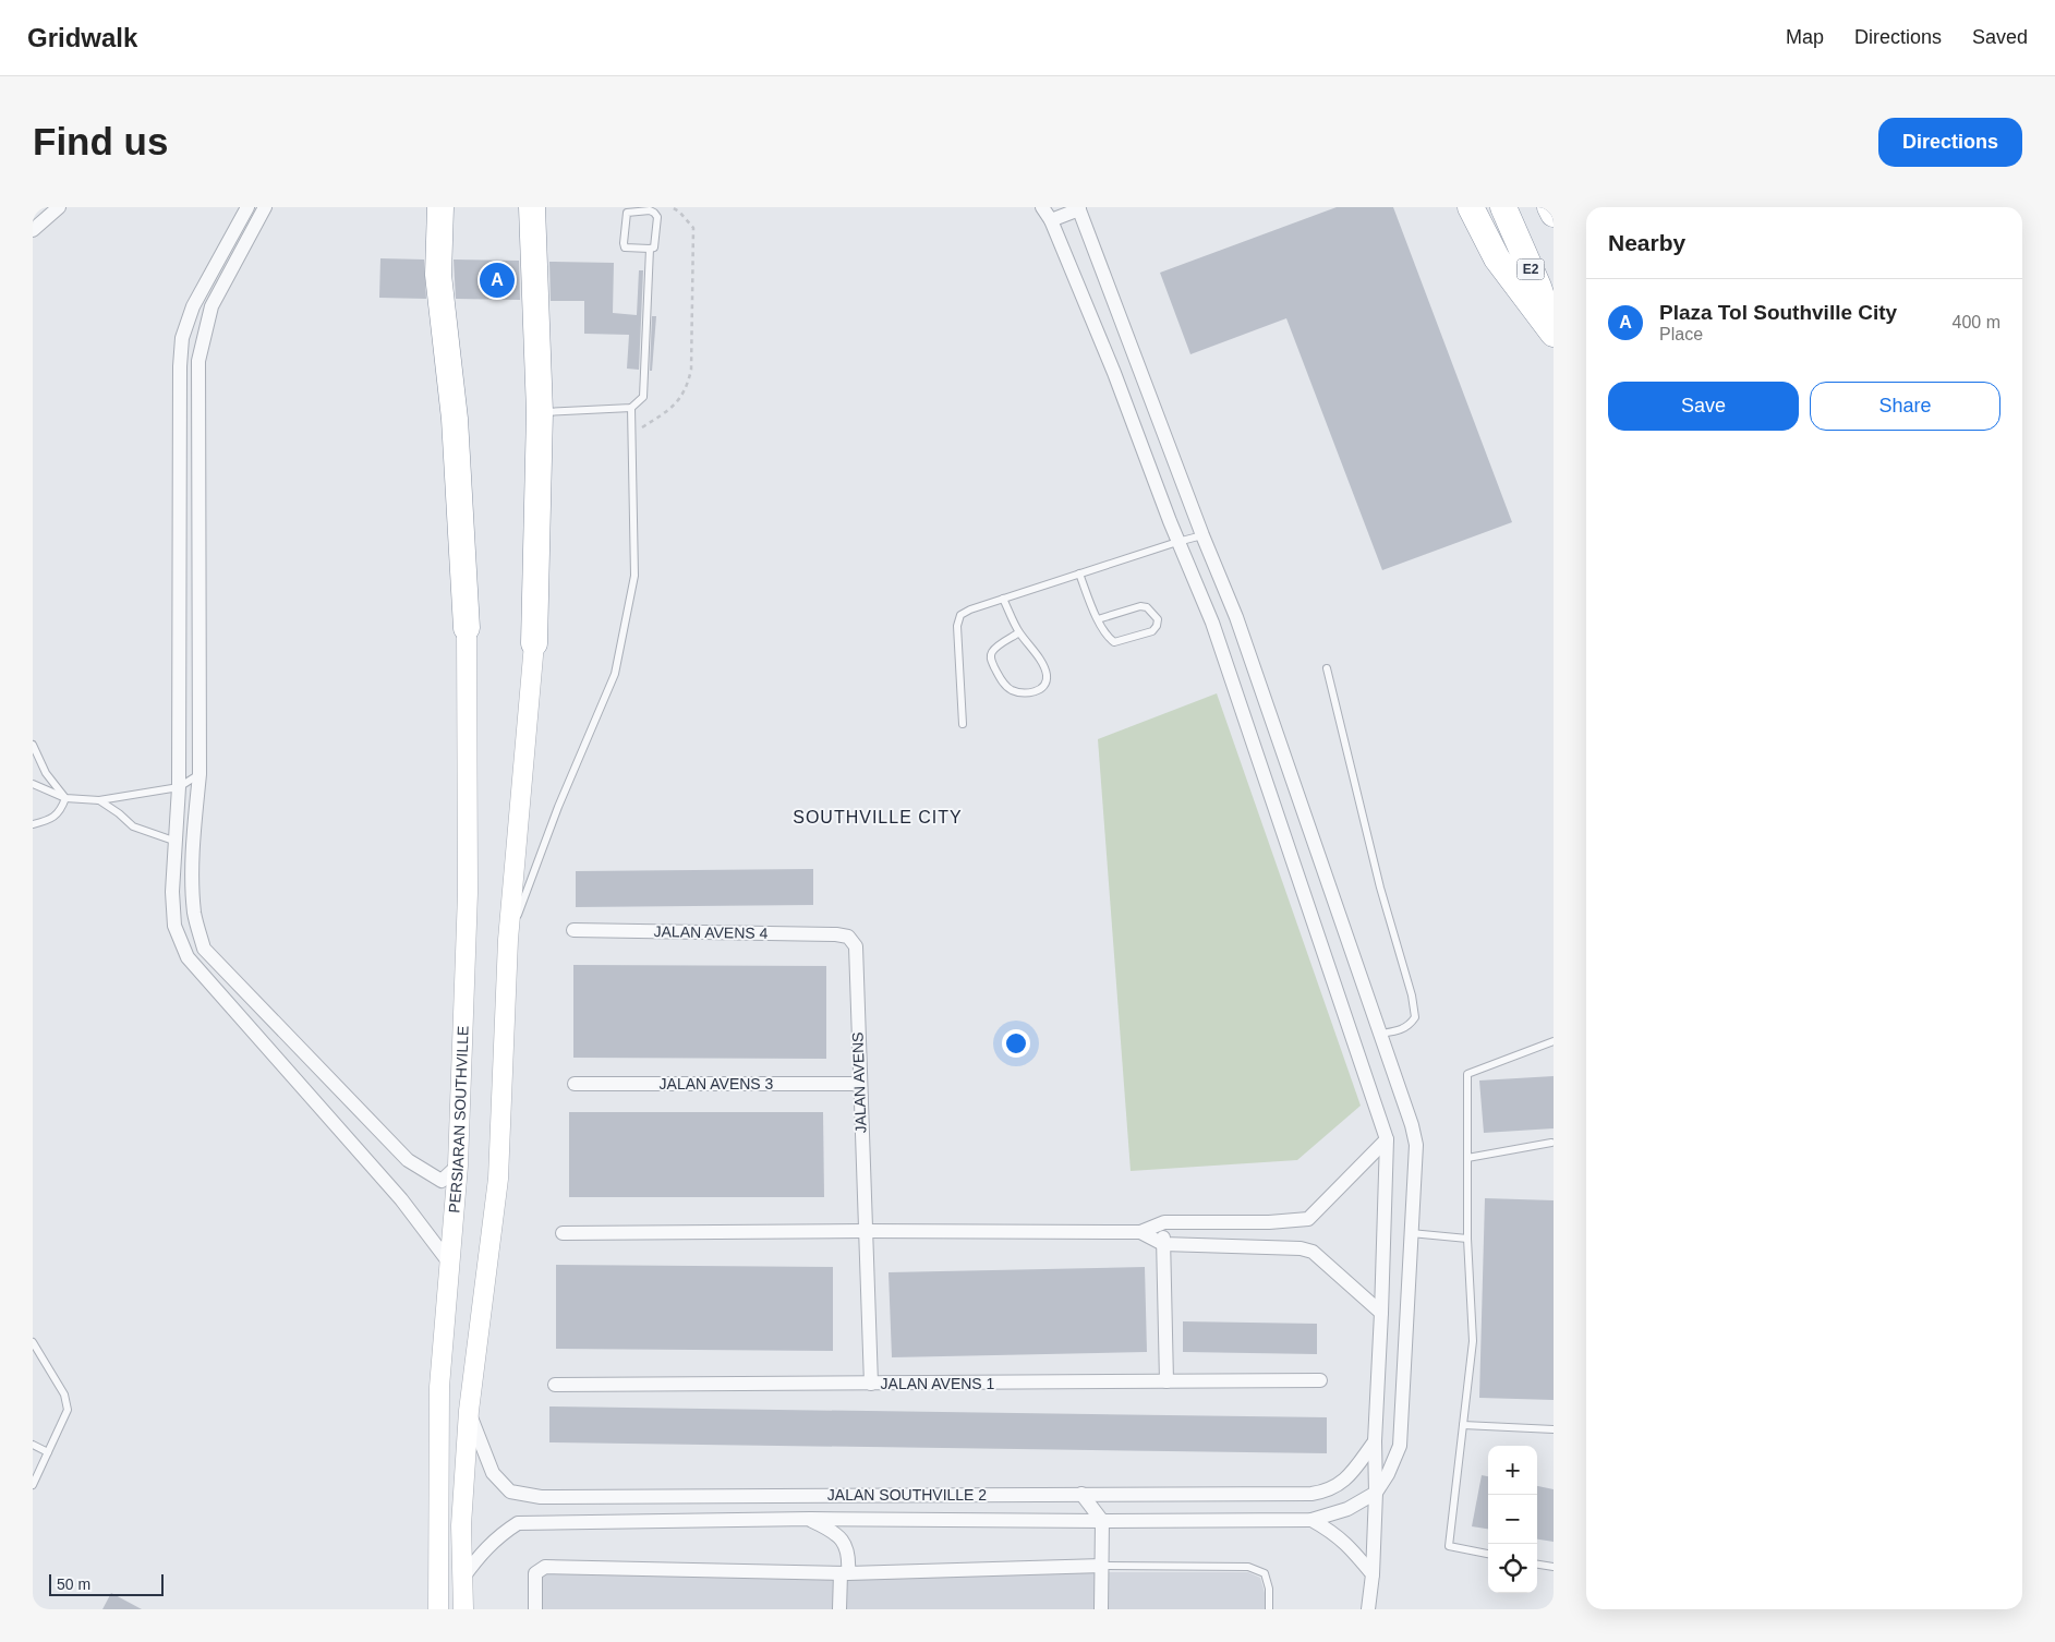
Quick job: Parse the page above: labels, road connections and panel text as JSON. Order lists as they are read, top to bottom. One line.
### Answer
{"streets":{"highway":["E2"],"main road":["PERSIARAN SOUTHVILLE"],"street":["JALAN AVENS 4","JALAN AVENS","JALAN AVENS 3","JALAN AVENS 1","JALAN SOUTHVILLE 2"]},"crossings":[["JALAN AVENS 4","JALAN AVENS"],["JALAN AVENS","JALAN AVENS 3"],["JALAN AVENS","JALAN AVENS 1"]],"districts":["SOUTHVILLE CITY"],"scale_bar":"50 m","page":{"header":"Gridwalk","nav":["Map","Directions","Saved"],"buttons":["Directions",["Save","Share"]],"title":"Find us","heading":"Nearby","pins":"A","list":[{"mark":"A","name":"Plaza Tol Southville City","note":"Place","value":"400 m"}],"map_buttons":["+","−"],"scale":"50 m"}}
